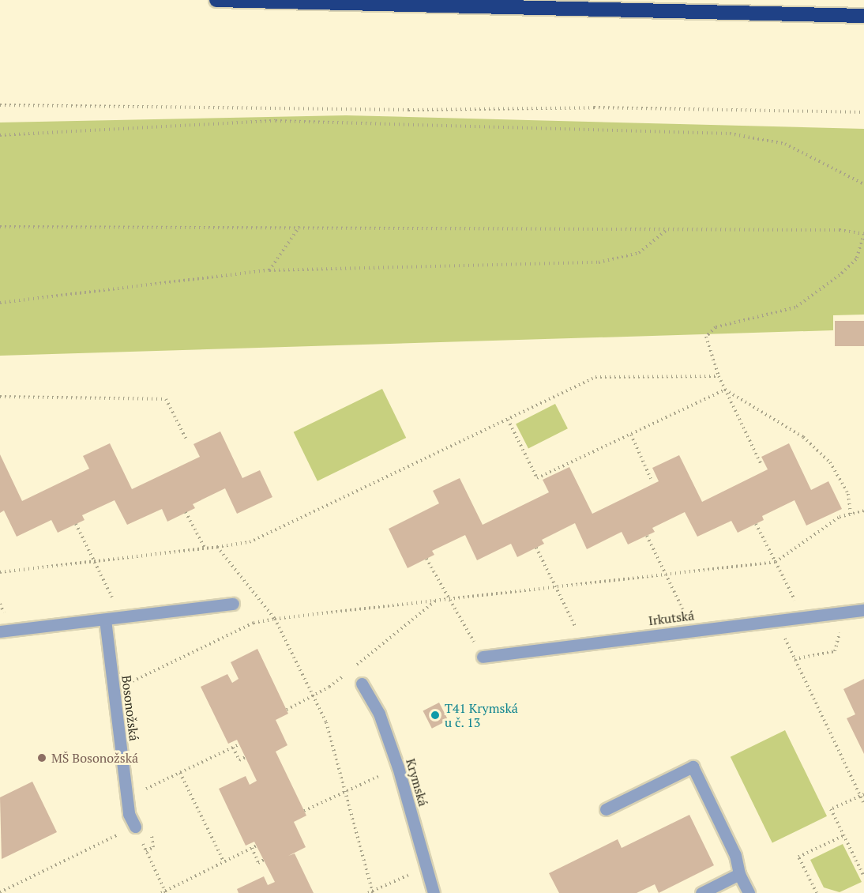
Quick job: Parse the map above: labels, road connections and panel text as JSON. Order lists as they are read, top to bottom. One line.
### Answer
{"streets":{"street":["Irkutská","Bosonožská","Krymská"]},"places":["T41 Krymská u č. 13","MŠ Bosonožská"]}
